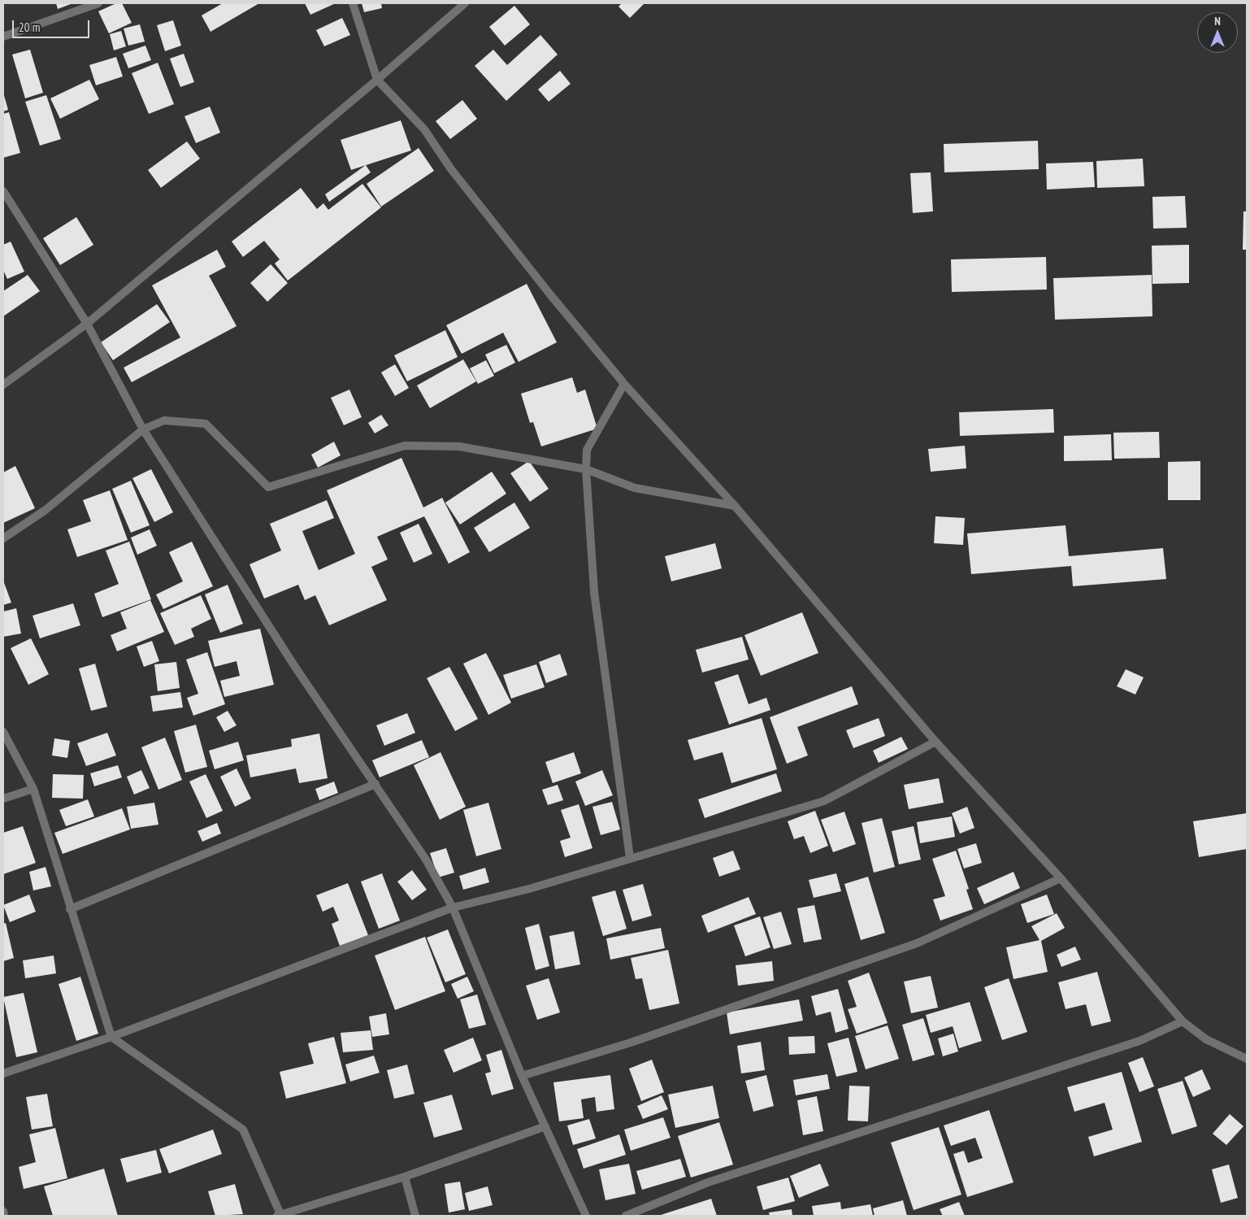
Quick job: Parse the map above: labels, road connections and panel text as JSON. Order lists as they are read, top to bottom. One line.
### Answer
{"scale_bar":"20 m","north":"top"}
